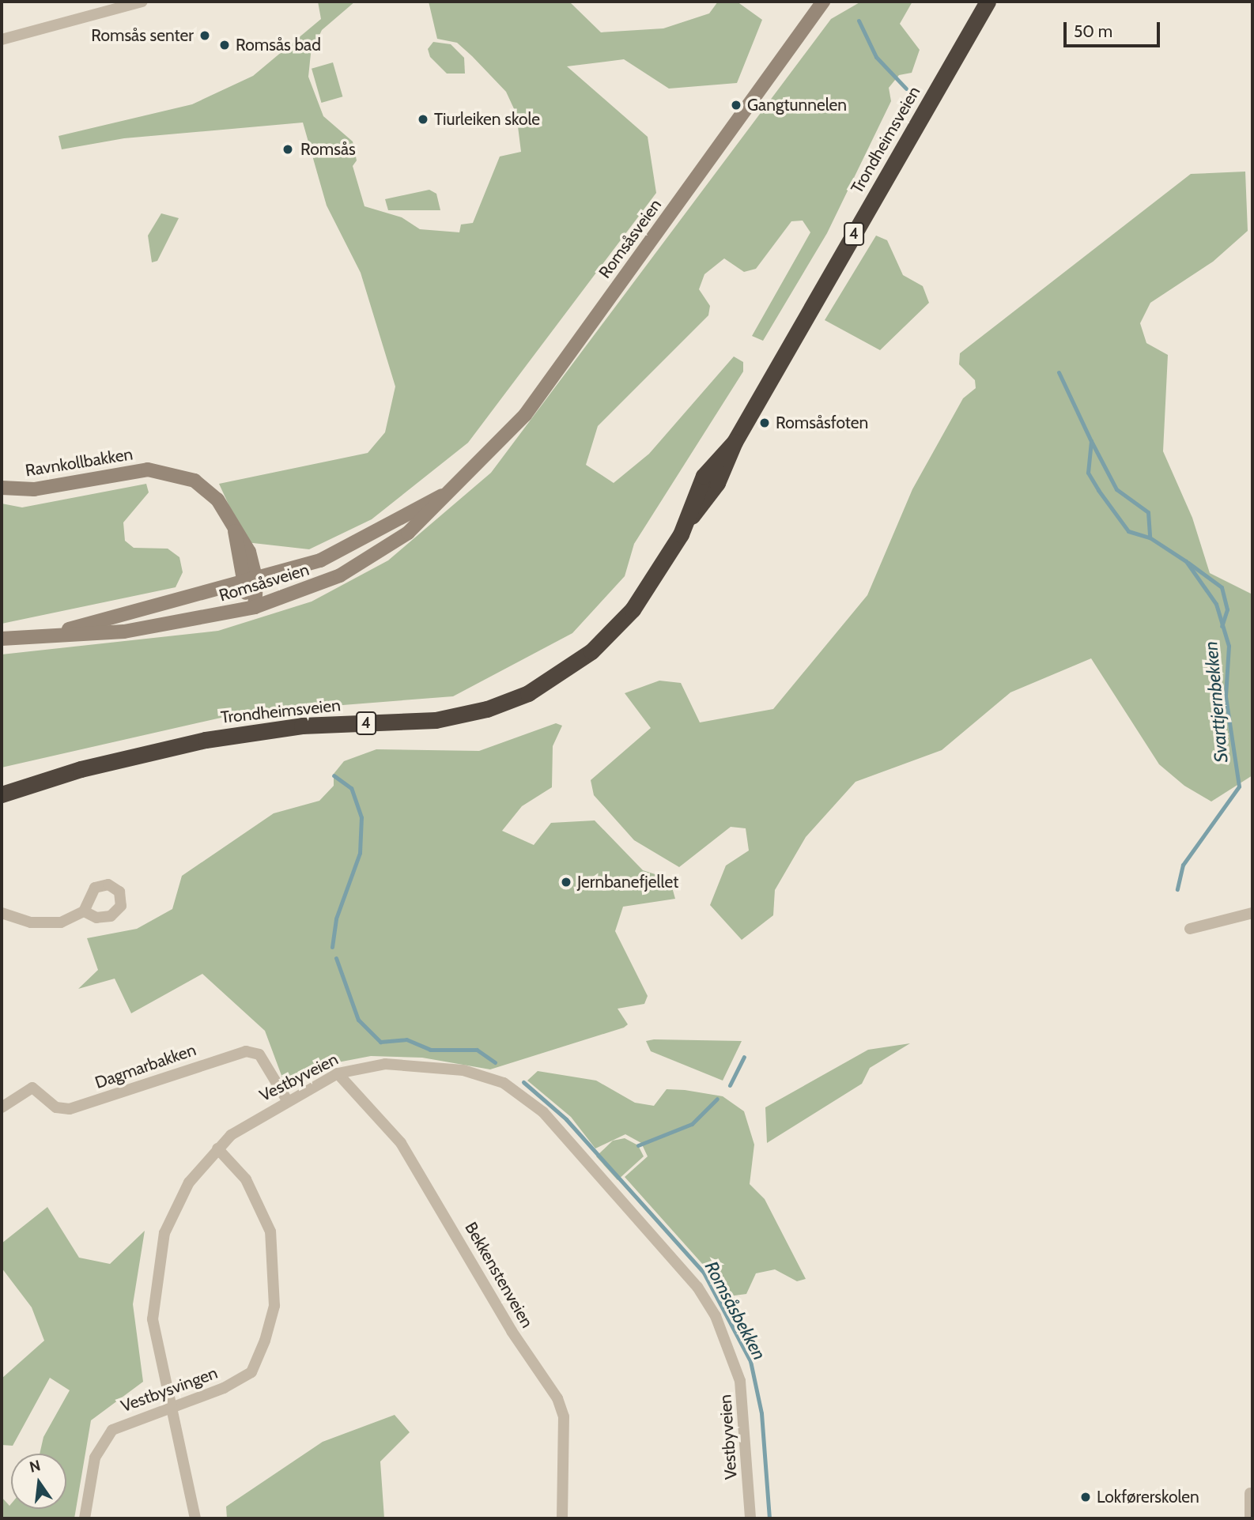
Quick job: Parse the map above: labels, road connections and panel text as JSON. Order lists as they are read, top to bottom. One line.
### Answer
{"streets":{"highway":["Trondheimsveien","4"],"street":["Romsåsveien","Ravnkollbakken","Dagmarbakken","Vestbyveien","Bekkenstenveien","Vestbysvingen"]},"crossings":[["Romsåsveien","Ravnkollbakken"],["Dagmarbakken","Vestbyveien"],["Vestbyveien","Bekkenstenveien"],["Vestbyveien","Vestbysvingen"]],"water":["Svarttjernbekken","Romsåsbekken"],"places":["Romsås senter","Romsås bad","Gangtunnelen","Tiurleiken skole","Romsås","Romsåsfoten","Jernbanefjellet","Lokførerskolen"],"scale_bar":"50 m","north":"top"}
